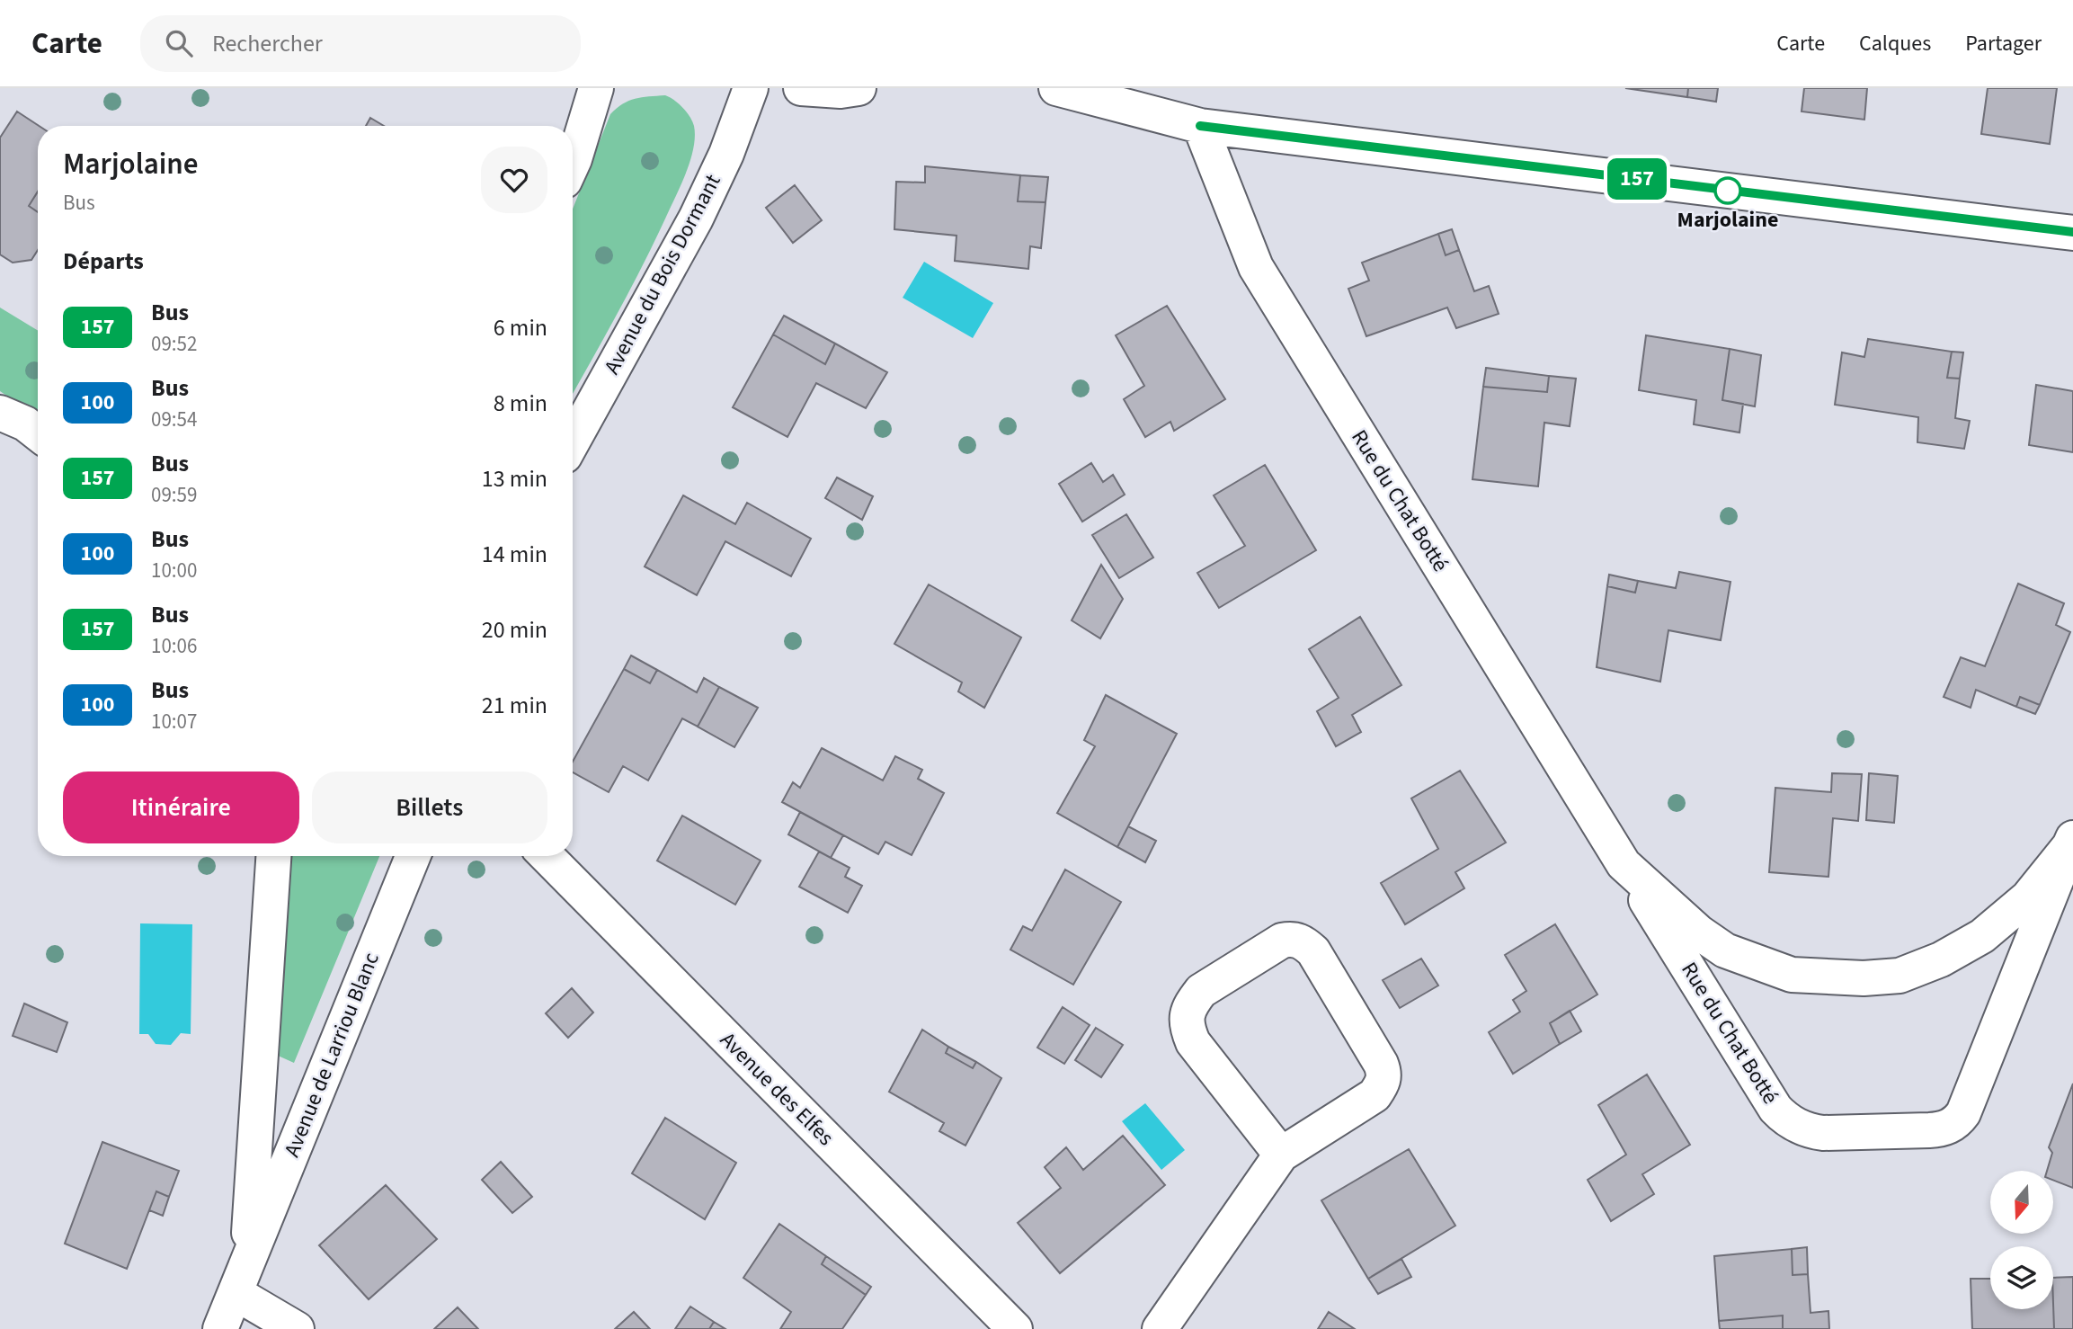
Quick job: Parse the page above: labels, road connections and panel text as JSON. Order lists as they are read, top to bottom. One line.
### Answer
{"streets":{"street":["Avenue du Bois Dormant","Rue du Chat Botté","Avenue de Larriou Blanc","Avenue des Elfes"]},"places":["Marjolaine"],"lines":["bus line 157"],"north":"bottom","page":{"header":"Carte","search":"Rechercher","nav":["Carte","Calques","Partager"],"on_map":"157","heading":[["Marjolaine","Bus"],"Départs"],"list":[{"mark":"157","name":"Bus","note":"09:52","value":"6 min"},{"mark":"100","name":"Bus","note":"09:54","value":"8 min"},{"mark":"157","name":"Bus","note":"09:59","value":"13 min"},{"mark":"100","name":"Bus","note":"10:00","value":"14 min"},{"mark":"157","name":"Bus","note":"10:06","value":"20 min"},{"mark":"100","name":"Bus","note":"10:07","value":"21 min"}],"buttons":["Itinéraire","Billets"]}}
